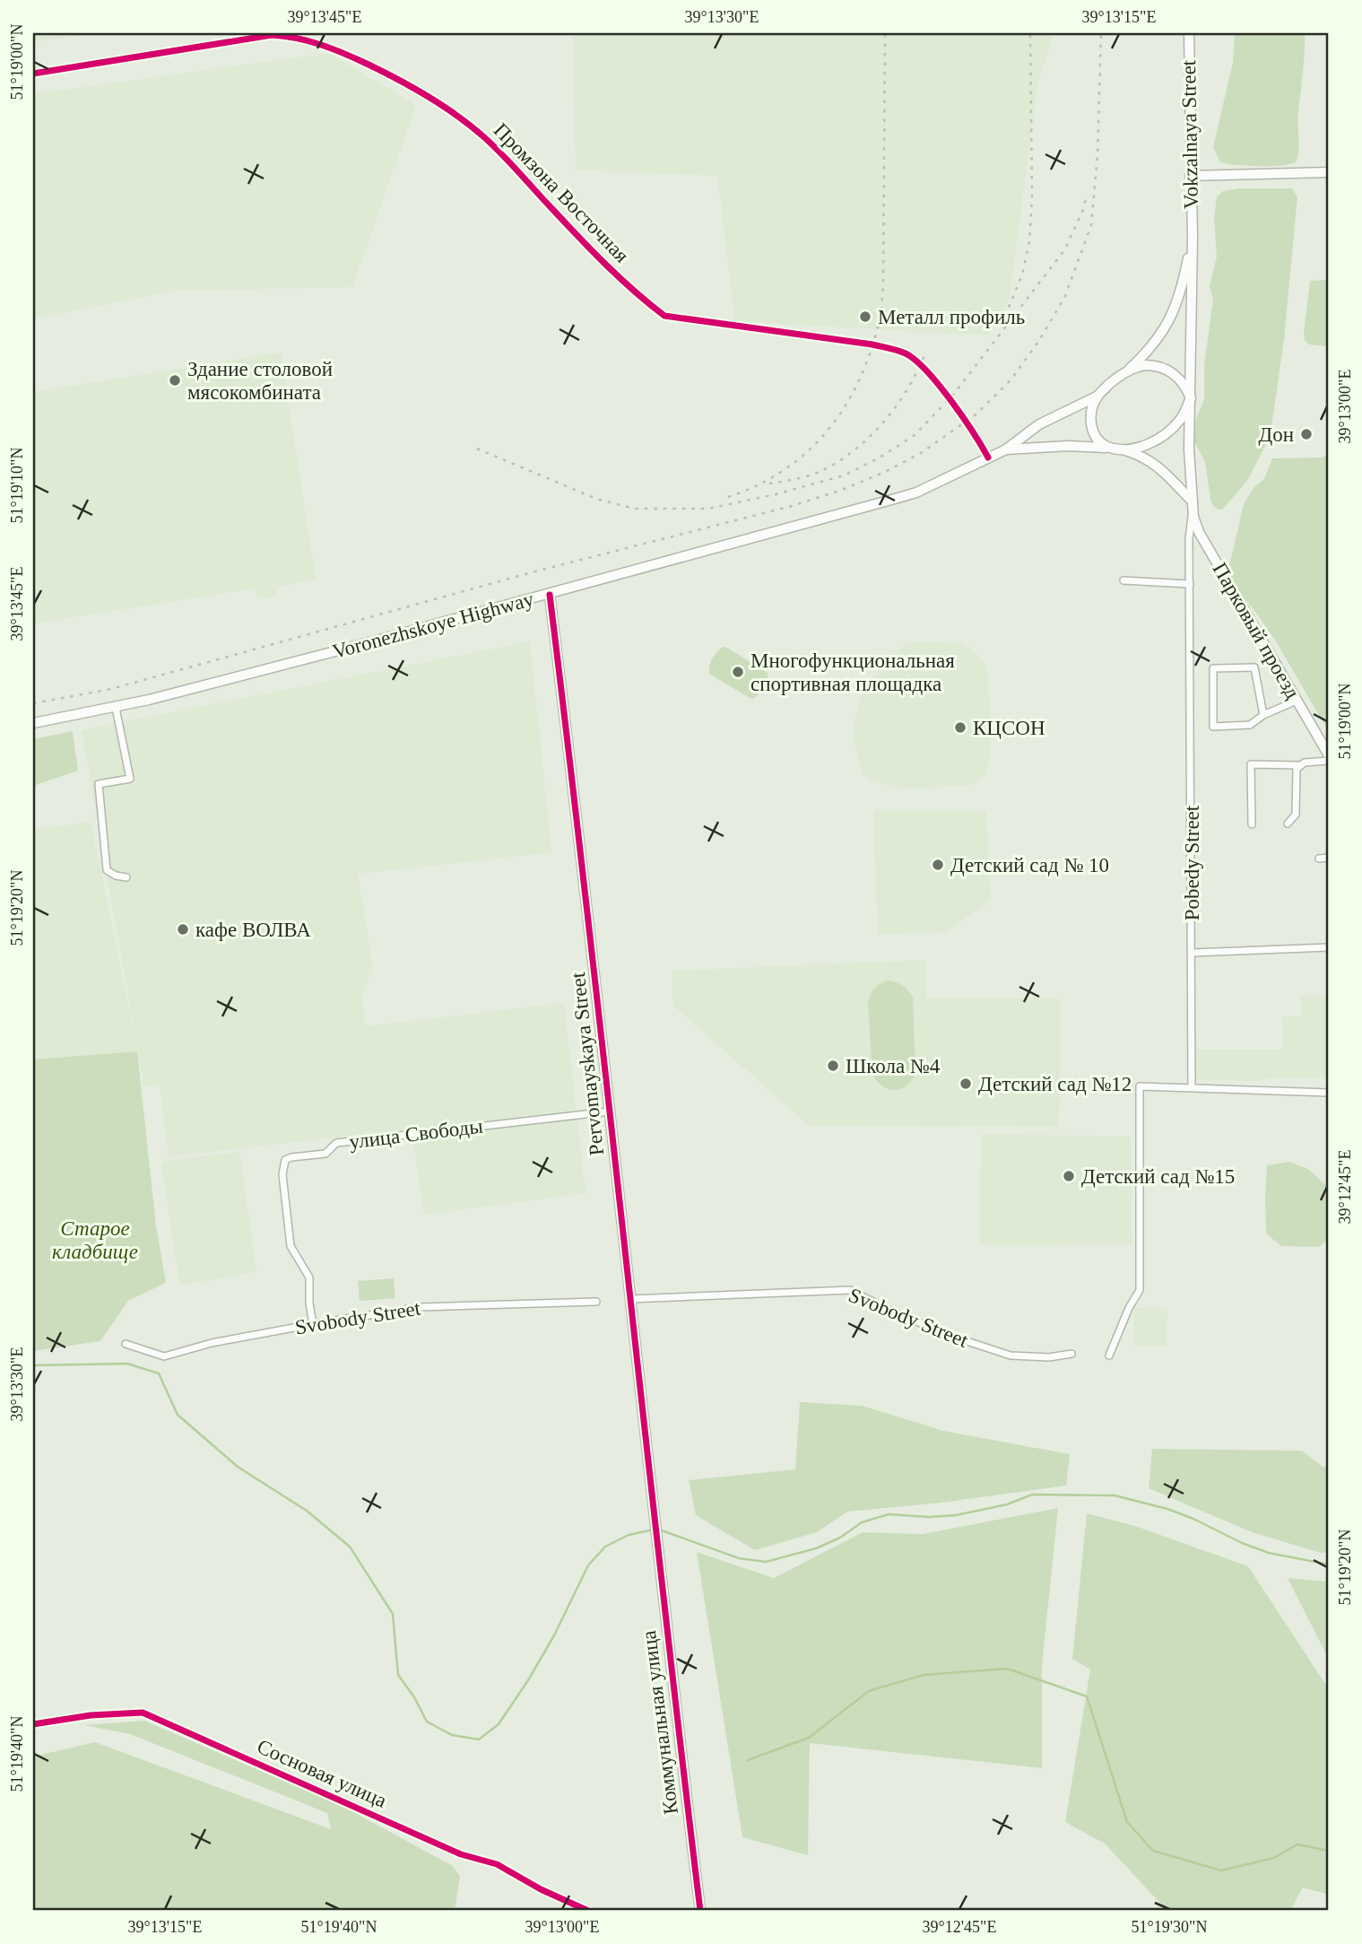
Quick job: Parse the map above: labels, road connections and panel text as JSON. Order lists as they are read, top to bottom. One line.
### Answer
{"streets":{"main road":["Vokzalnaya Street","Voronezhskoye Highway","Парковый проезд","Pervomayskaya Street","Коммунальная улица"],"street":["Промзона Восточная","Pobedy Street","улица Свободы","Svobody Street","Сосновая улица"]},"crossings":[["Vokzalnaya Street","Парковый проезд"],["Промзона Восточная","Voronezhskoye Highway"],["Voronezhskoye Highway","Pervomayskaya Street"],["Парковый проезд","Pobedy Street"],["Pervomayskaya Street","улица Свободы"],["Pervomayskaya Street","Svobody Street"],["Pervomayskaya Street","Коммунальная улица"],["улица Свободы","Svobody Street"]],"parks":["Старое кладбище"],"places":["Металл профиль","Здание столовой мясокомбината","Дон","Многофункциональная спортивная площадка","КЦСОН","Детский сад № 10","кафе ВОЛВА","Школа №4","Детский сад №12","Детский сад №15"],"coordinates":["39°13'45\"E","39°13'30\"E","39°13'15\"E","51°19'00\"N","39°13'00\"E","51°19'10\"N","51°19'20\"N","39°12'45\"E","51°19'40\"N","51°19'30\"N"]}
